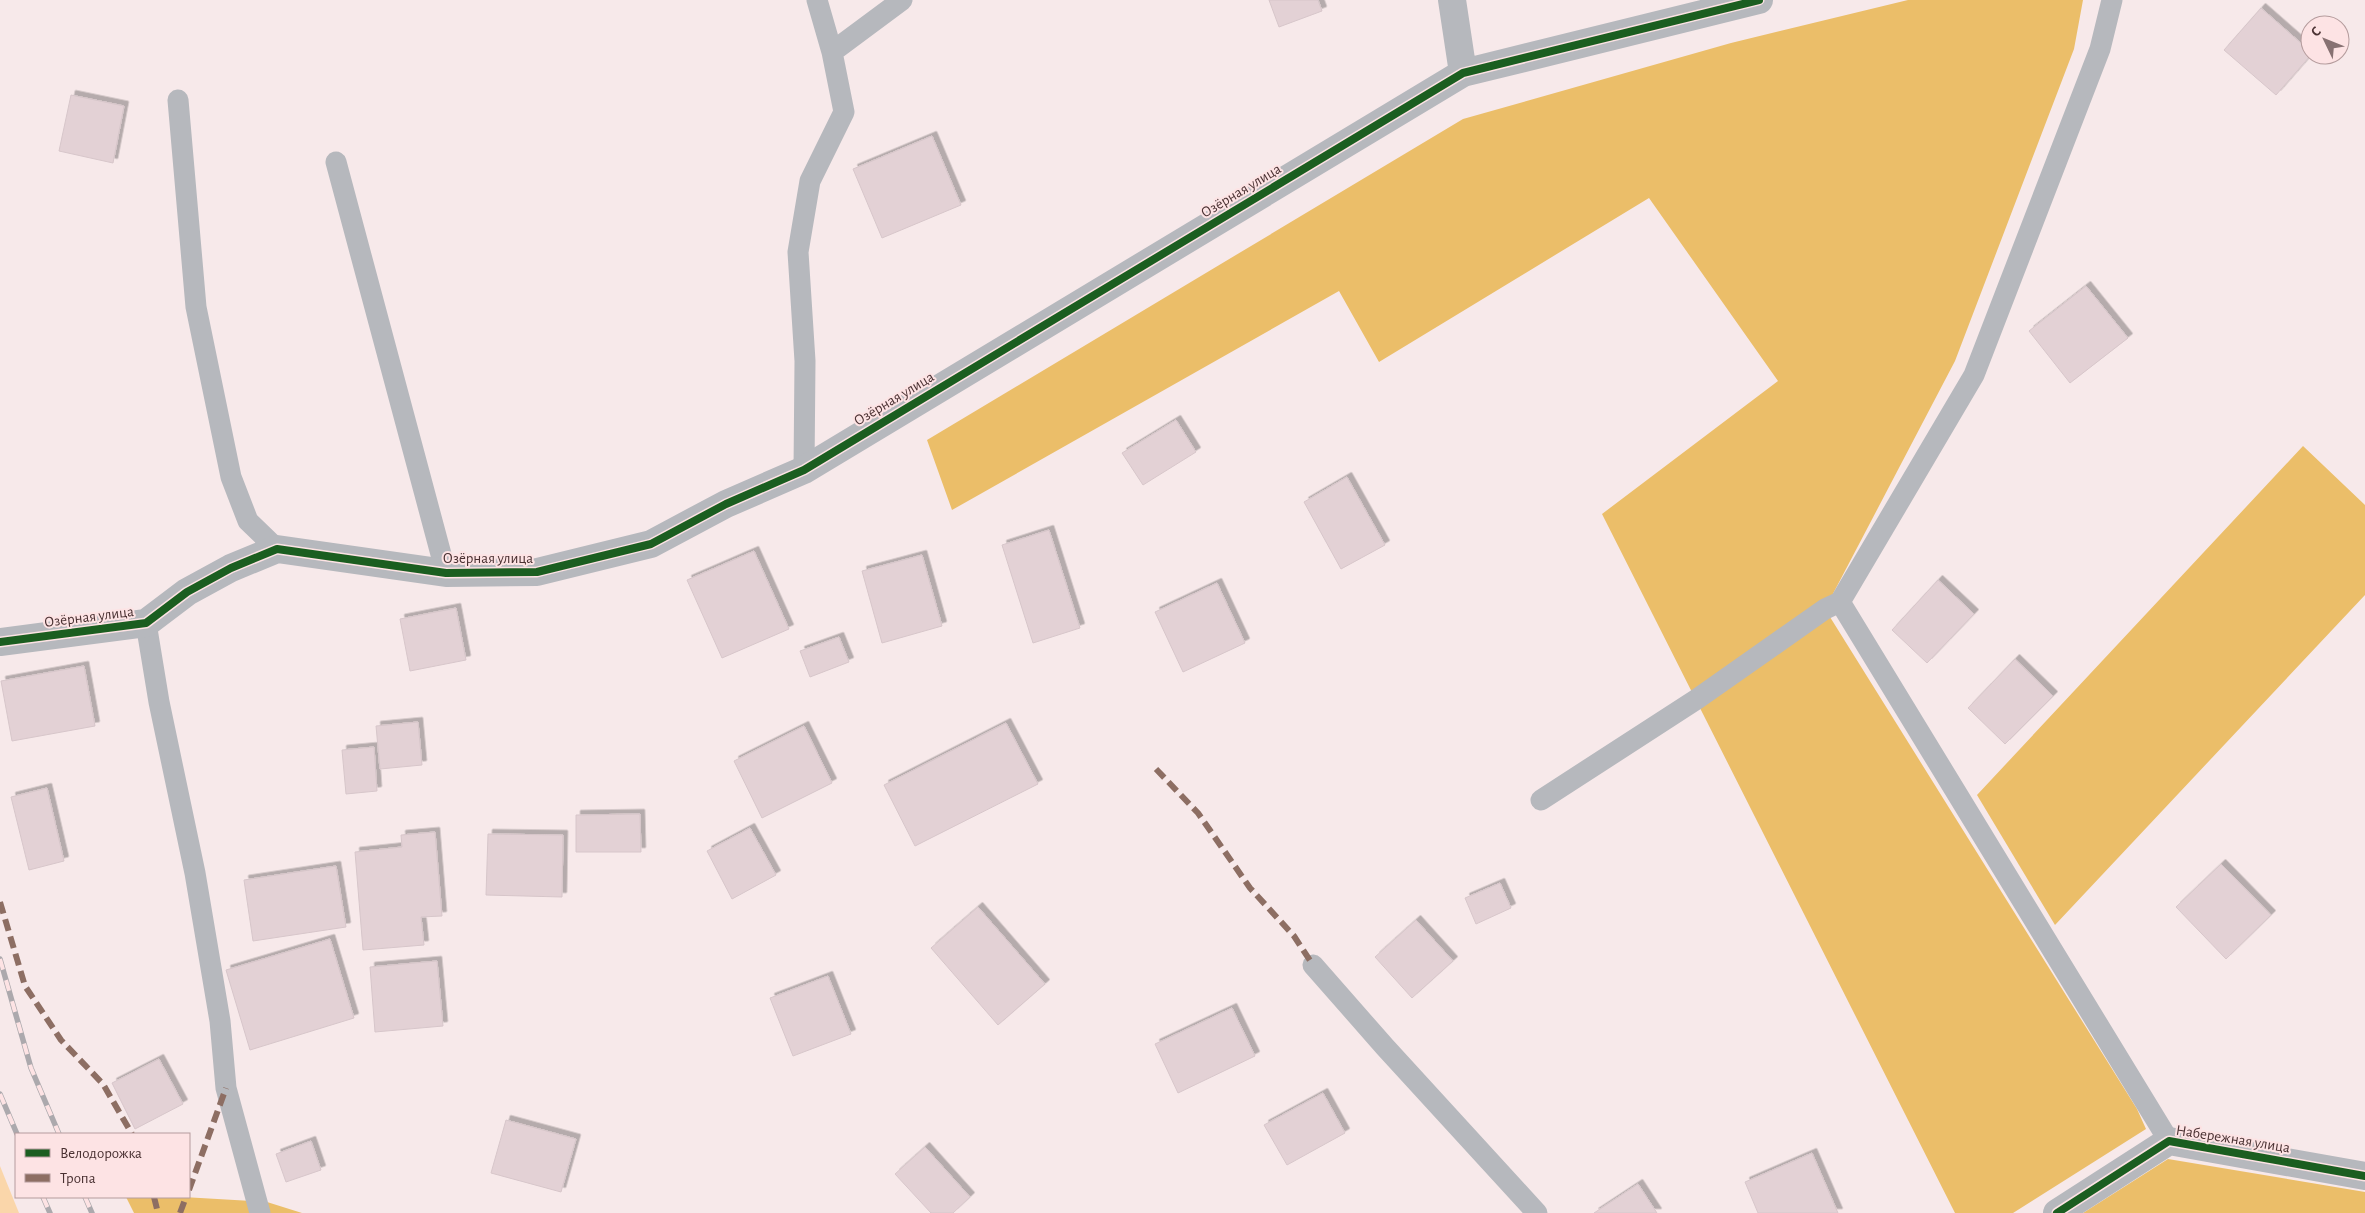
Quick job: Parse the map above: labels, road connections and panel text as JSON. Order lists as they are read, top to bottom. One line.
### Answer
{"streets":{"street":["Озёрная улица","Набережная улица"]},"legend":["Велодорожка","Тропа"],"north":"top left"}
